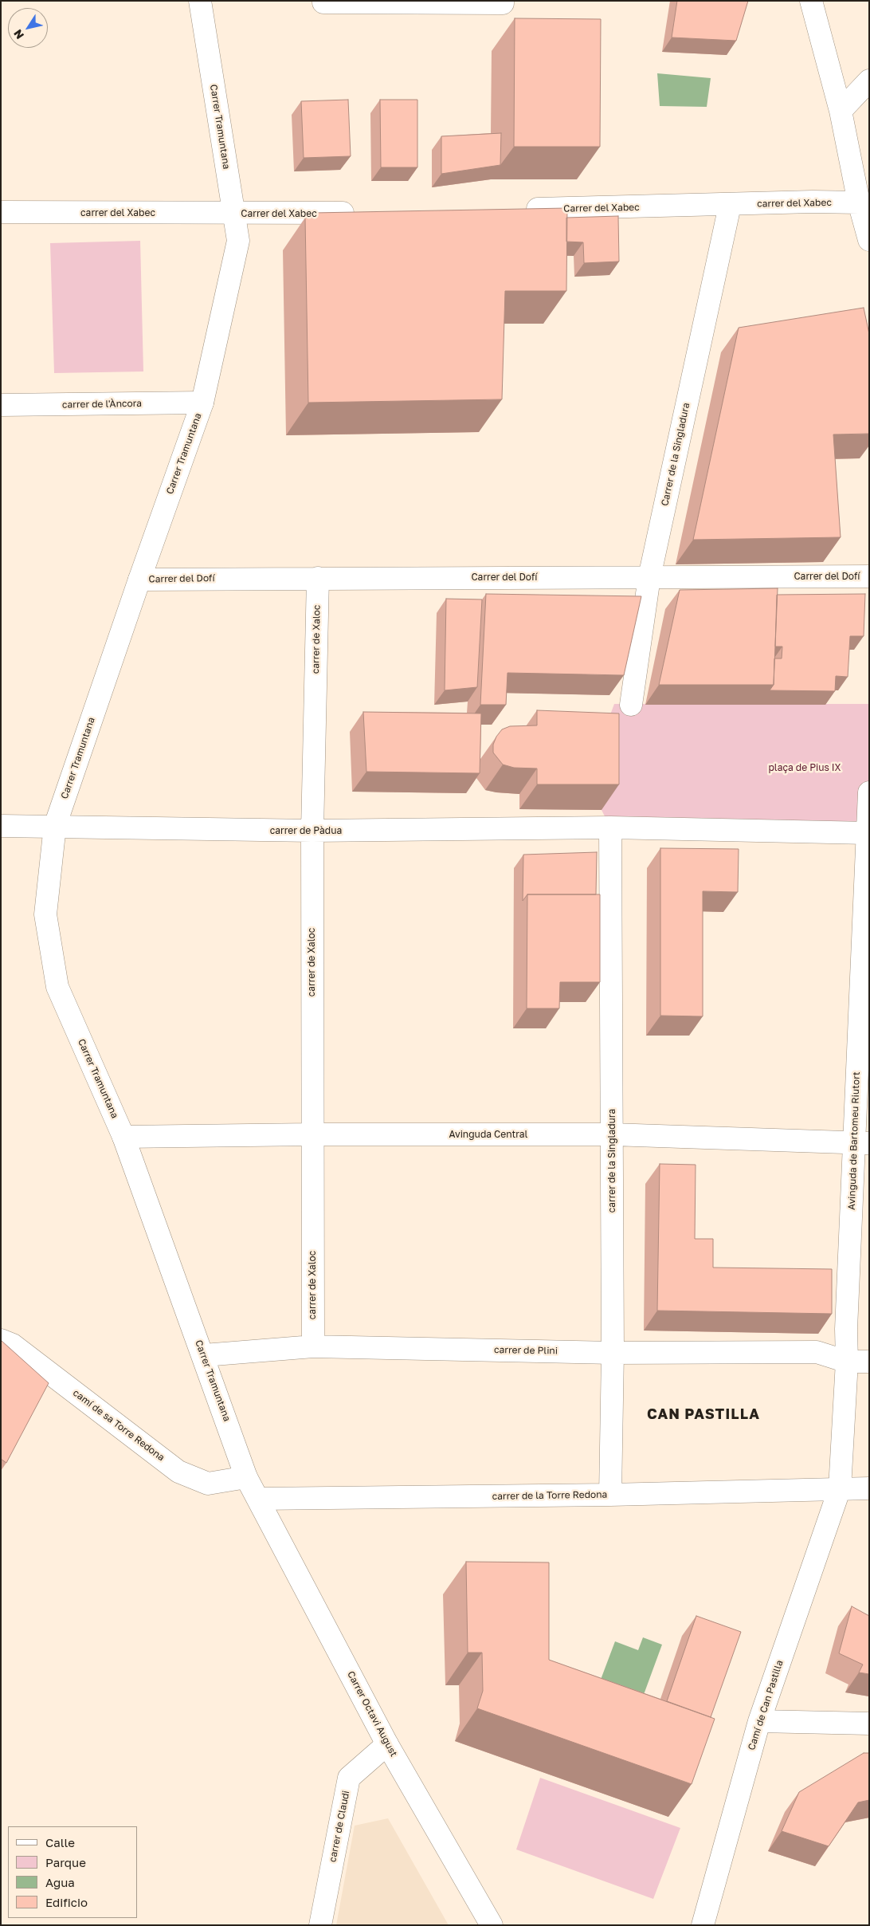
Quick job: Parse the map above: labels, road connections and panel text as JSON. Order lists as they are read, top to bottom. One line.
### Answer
{"streets":{"street":["Carrer Tramuntana","carrer del Xabec","Carrer del Xabec","carrer de l'Àncora","Carrer de la Singladura","Carrer del Dofí","carrer de Xaloc","carrer de Pàdua","Avinguda Central","Avinguda de Bartomeu Riutort","carrer de la Singladura","carrer de Plini","camí de sa Torre Redona","carrer de la Torre Redona","Camí de Can Pastilla","Carrer Octavi August","carrer de Claudi"]},"crossings":[["Carrer Tramuntana","carrer del Xabec"],["Carrer Tramuntana","Carrer del Xabec"],["Carrer Tramuntana","carrer de l'Àncora"],["Carrer Tramuntana","Carrer del Dofí"],["Carrer Tramuntana","carrer de Pàdua"],["Carrer Tramuntana","Avinguda Central"],["Carrer Tramuntana","carrer de Plini"],["Carrer Tramuntana","camí de sa Torre Redona"],["Carrer Tramuntana","carrer de la Torre Redona"],["Carrer Tramuntana","Carrer Octavi August"],["carrer del Xabec","Carrer del Xabec"],["carrer del Xabec","Carrer de la Singladura"],["Carrer del Xabec","Carrer de la Singladura"],["Carrer de la Singladura","Carrer del Dofí"],["Carrer del Dofí","carrer de Xaloc"],["carrer de Xaloc","carrer de Pàdua"],["carrer de Xaloc","Avinguda Central"],["carrer de Xaloc","carrer de Plini"],["carrer de Pàdua","carrer de la Singladura"],["Avinguda Central","Avinguda de Bartomeu Riutort"],["Avinguda Central","carrer de la Singladura"],["Avinguda de Bartomeu Riutort","carrer de Plini"],["Avinguda de Bartomeu Riutort","carrer de la Torre Redona"],["Avinguda de Bartomeu Riutort","Camí de Can Pastilla"],["carrer de la Singladura","carrer de Plini"],["carrer de la Singladura","carrer de la Torre Redona"],["carrer de la Torre Redona","Camí de Can Pastilla"],["carrer de la Torre Redona","Carrer Octavi August"],["Carrer Octavi August","carrer de Claudi"]],"districts":["CAN PASTILLA"],"parks":["plaça de Pius IX"],"legend":["Calle","Parque","Agua","Edificio"],"north":"bottom left"}
